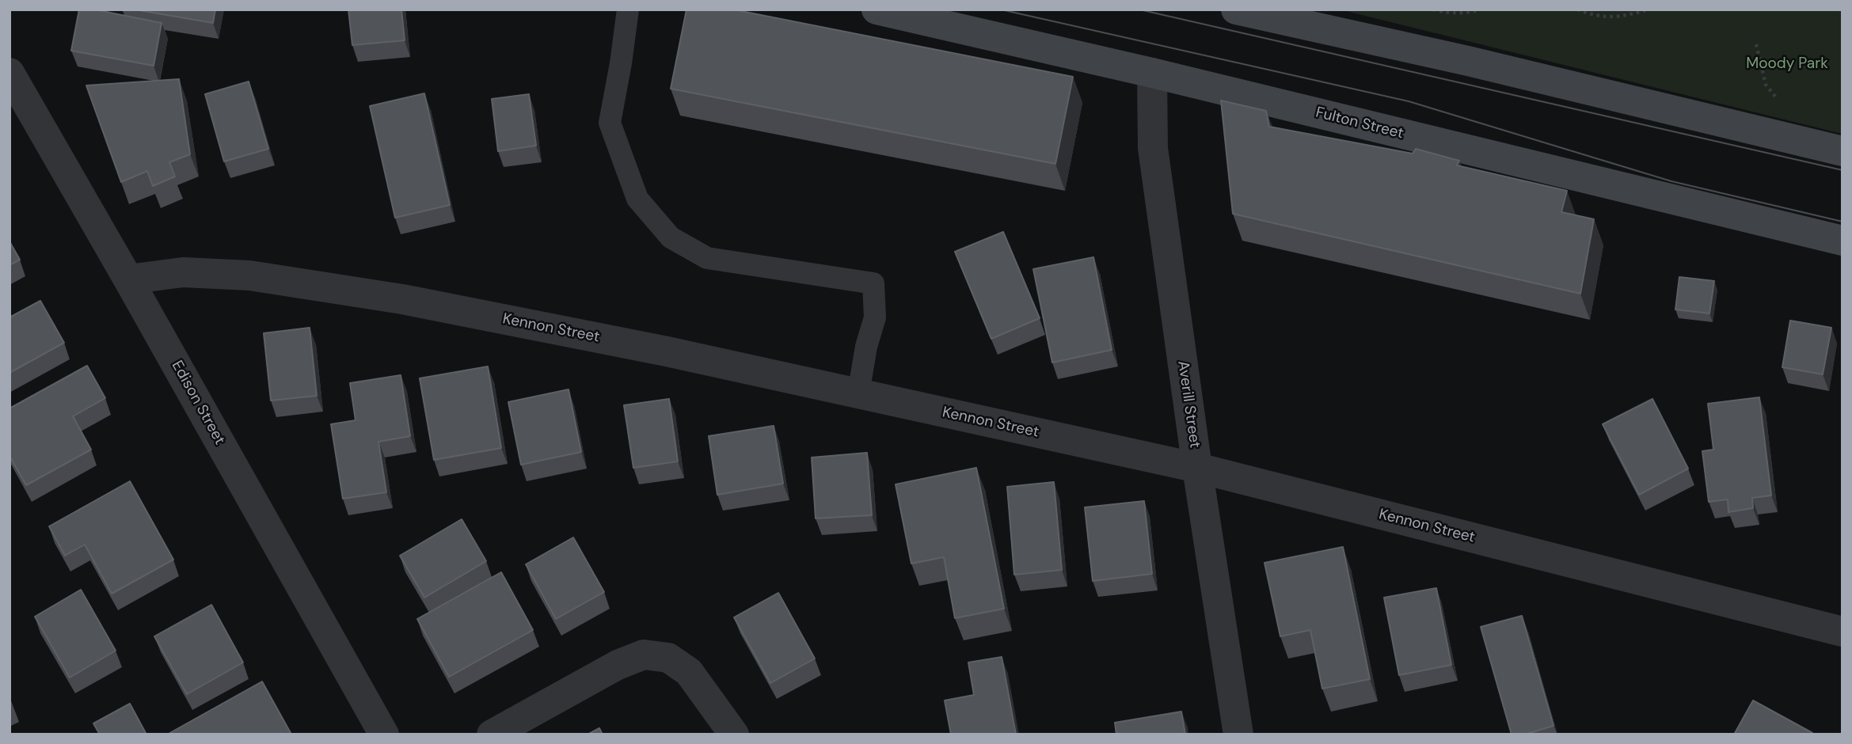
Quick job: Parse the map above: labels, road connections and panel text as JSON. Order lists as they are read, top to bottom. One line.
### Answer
{"streets":{"main road":["Fulton Street"],"street":["Kennon Street","Edison Street","Averill Street"]},"crossings":[["Fulton Street","Averill Street"],["Kennon Street","Edison Street"],["Kennon Street","Averill Street"]],"parks":["Moody Park"]}
